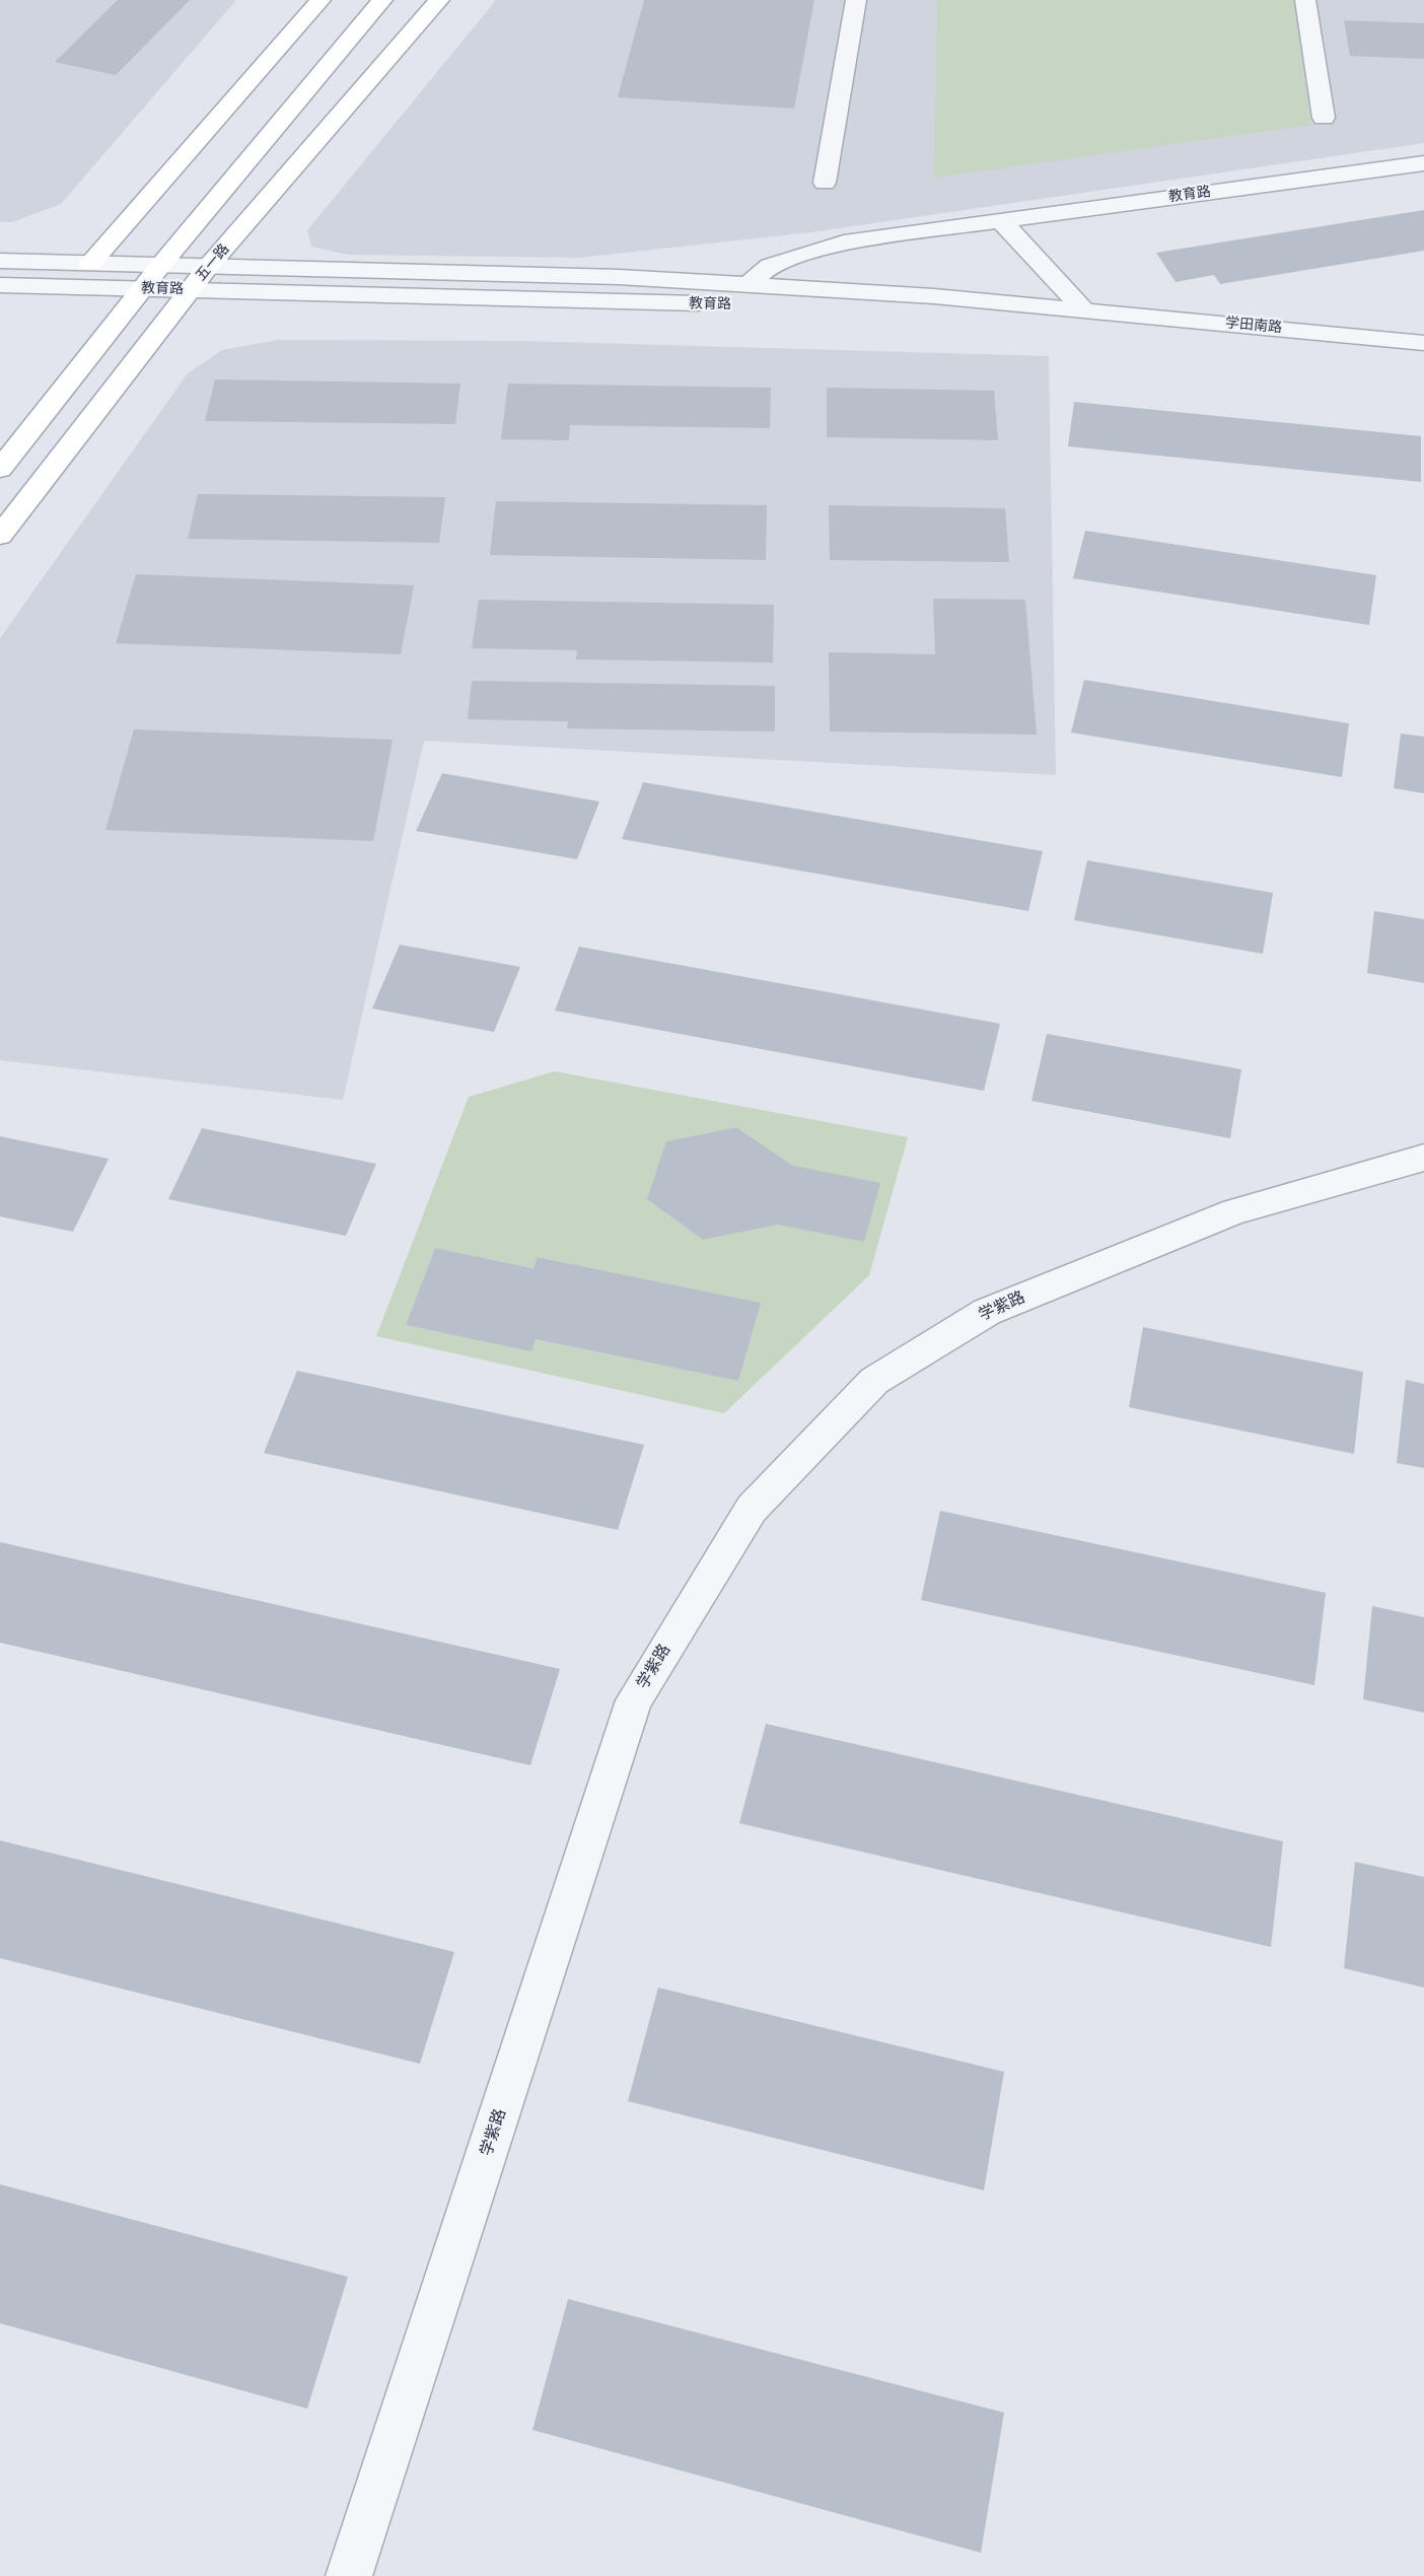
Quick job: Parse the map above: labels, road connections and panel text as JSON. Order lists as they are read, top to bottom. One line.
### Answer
{"streets":{"main road":["五一路"],"street":["教育路","学田南路","学紫路"]},"crossings":[["教育路","五一路"],["教育路","学田南路"]]}
